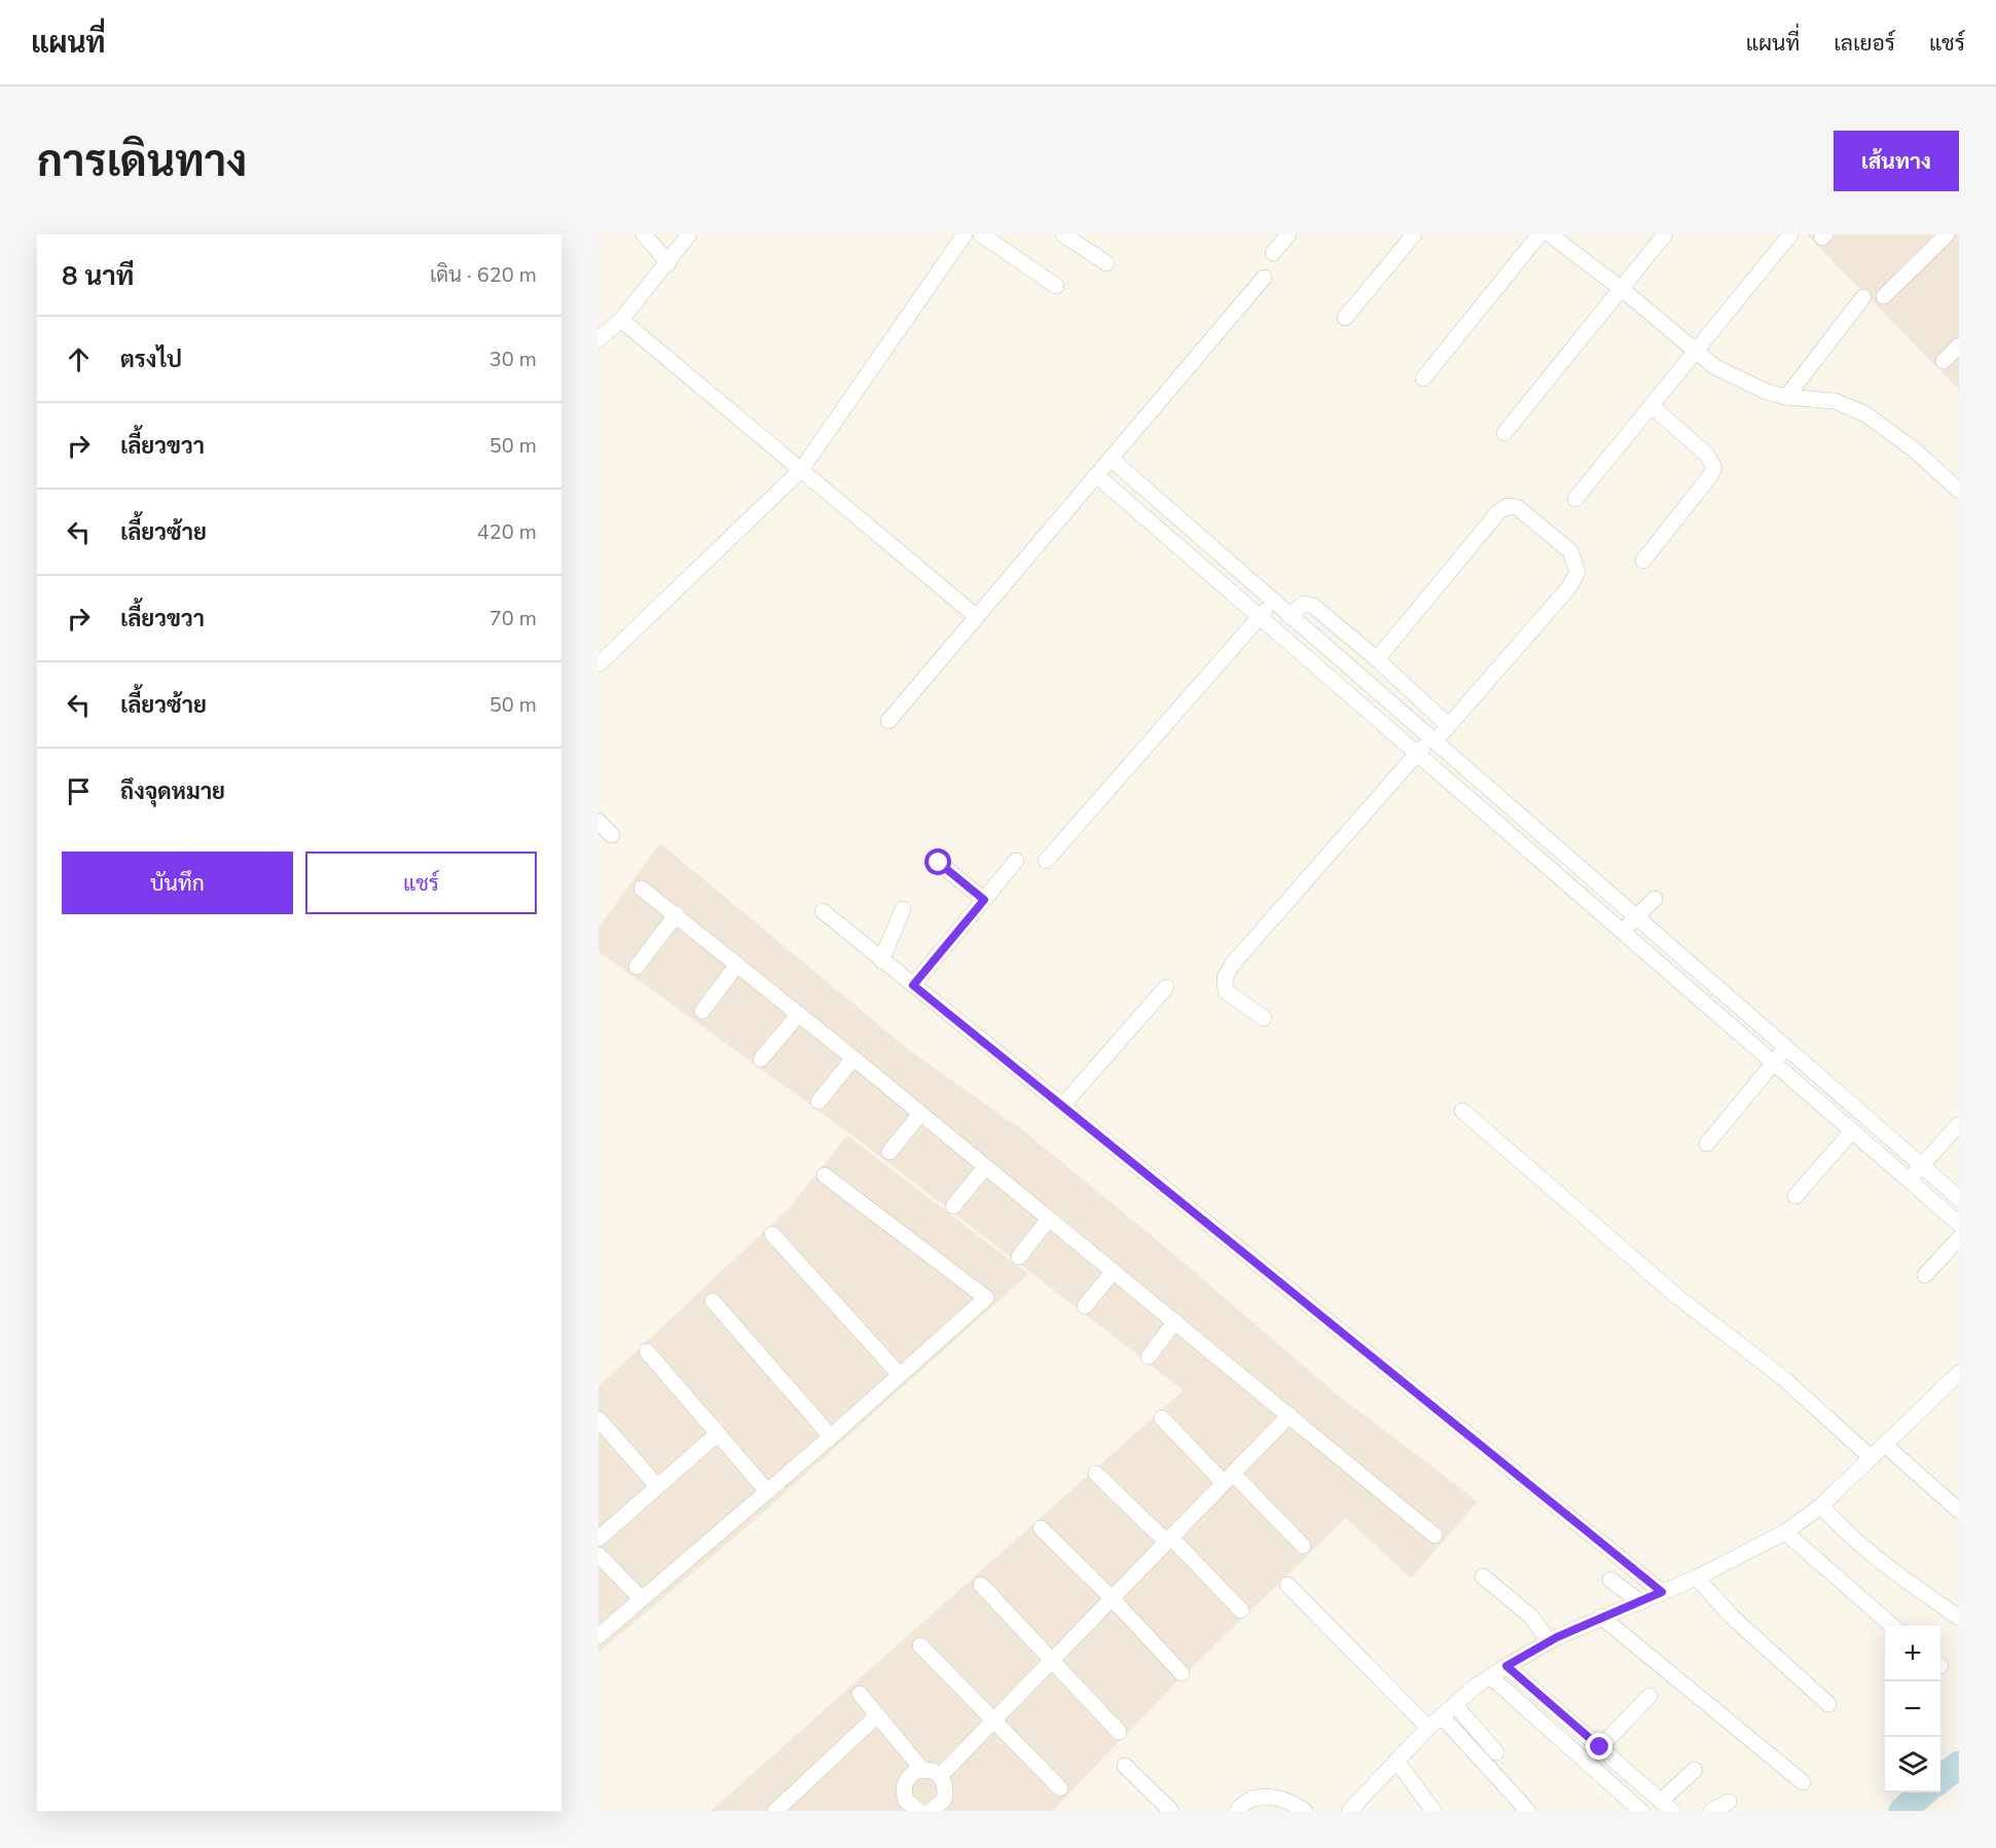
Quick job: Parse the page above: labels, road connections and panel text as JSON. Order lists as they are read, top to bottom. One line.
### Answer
{"page":{"header":"แผนที่","nav":["แผนที่","เลเยอร์","แชร์"],"title":"การเดินทาง","buttons":["เส้นทาง",["บันทึก","แชร์"]],"heading":["8 นาที","เดิน · 620 m"],"list":[["ตรงไป","30 m"],["เลี้ยวขวา","50 m"],["เลี้ยวซ้าย","420 m"],["เลี้ยวขวา","70 m"],["เลี้ยวซ้าย","50 m"],"ถึงจุดหมาย"],"map_buttons":["+","−"]}}
